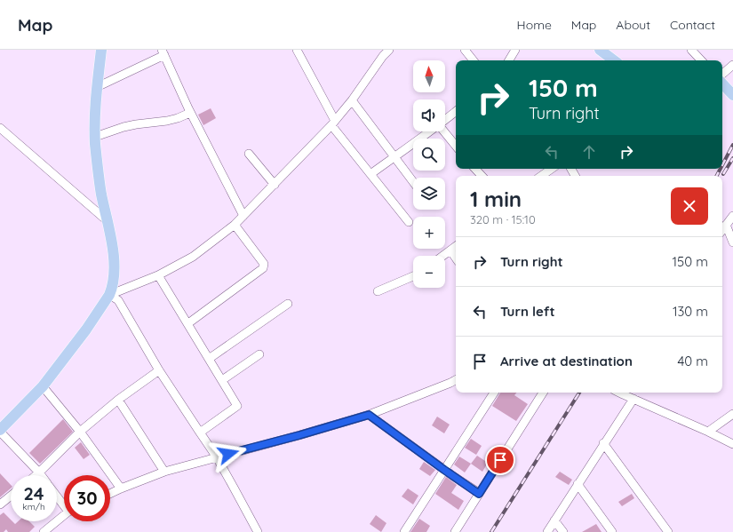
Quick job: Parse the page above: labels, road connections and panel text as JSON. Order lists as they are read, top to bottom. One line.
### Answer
{"north":"top","page":{"header":"Map","nav":["Home","Map","About","Contact"],"map_buttons":["+","−"],"turn":["150 m","Turn right"],"heading":["1 min","320 m · 15:10"],"list":[{"name":"Turn right","value":"150 m"},{"name":"Turn left","value":"130 m"},{"name":"Arrive at destination","value":"40 m"}],"speed":"24 km/h","limit":"30"}}
